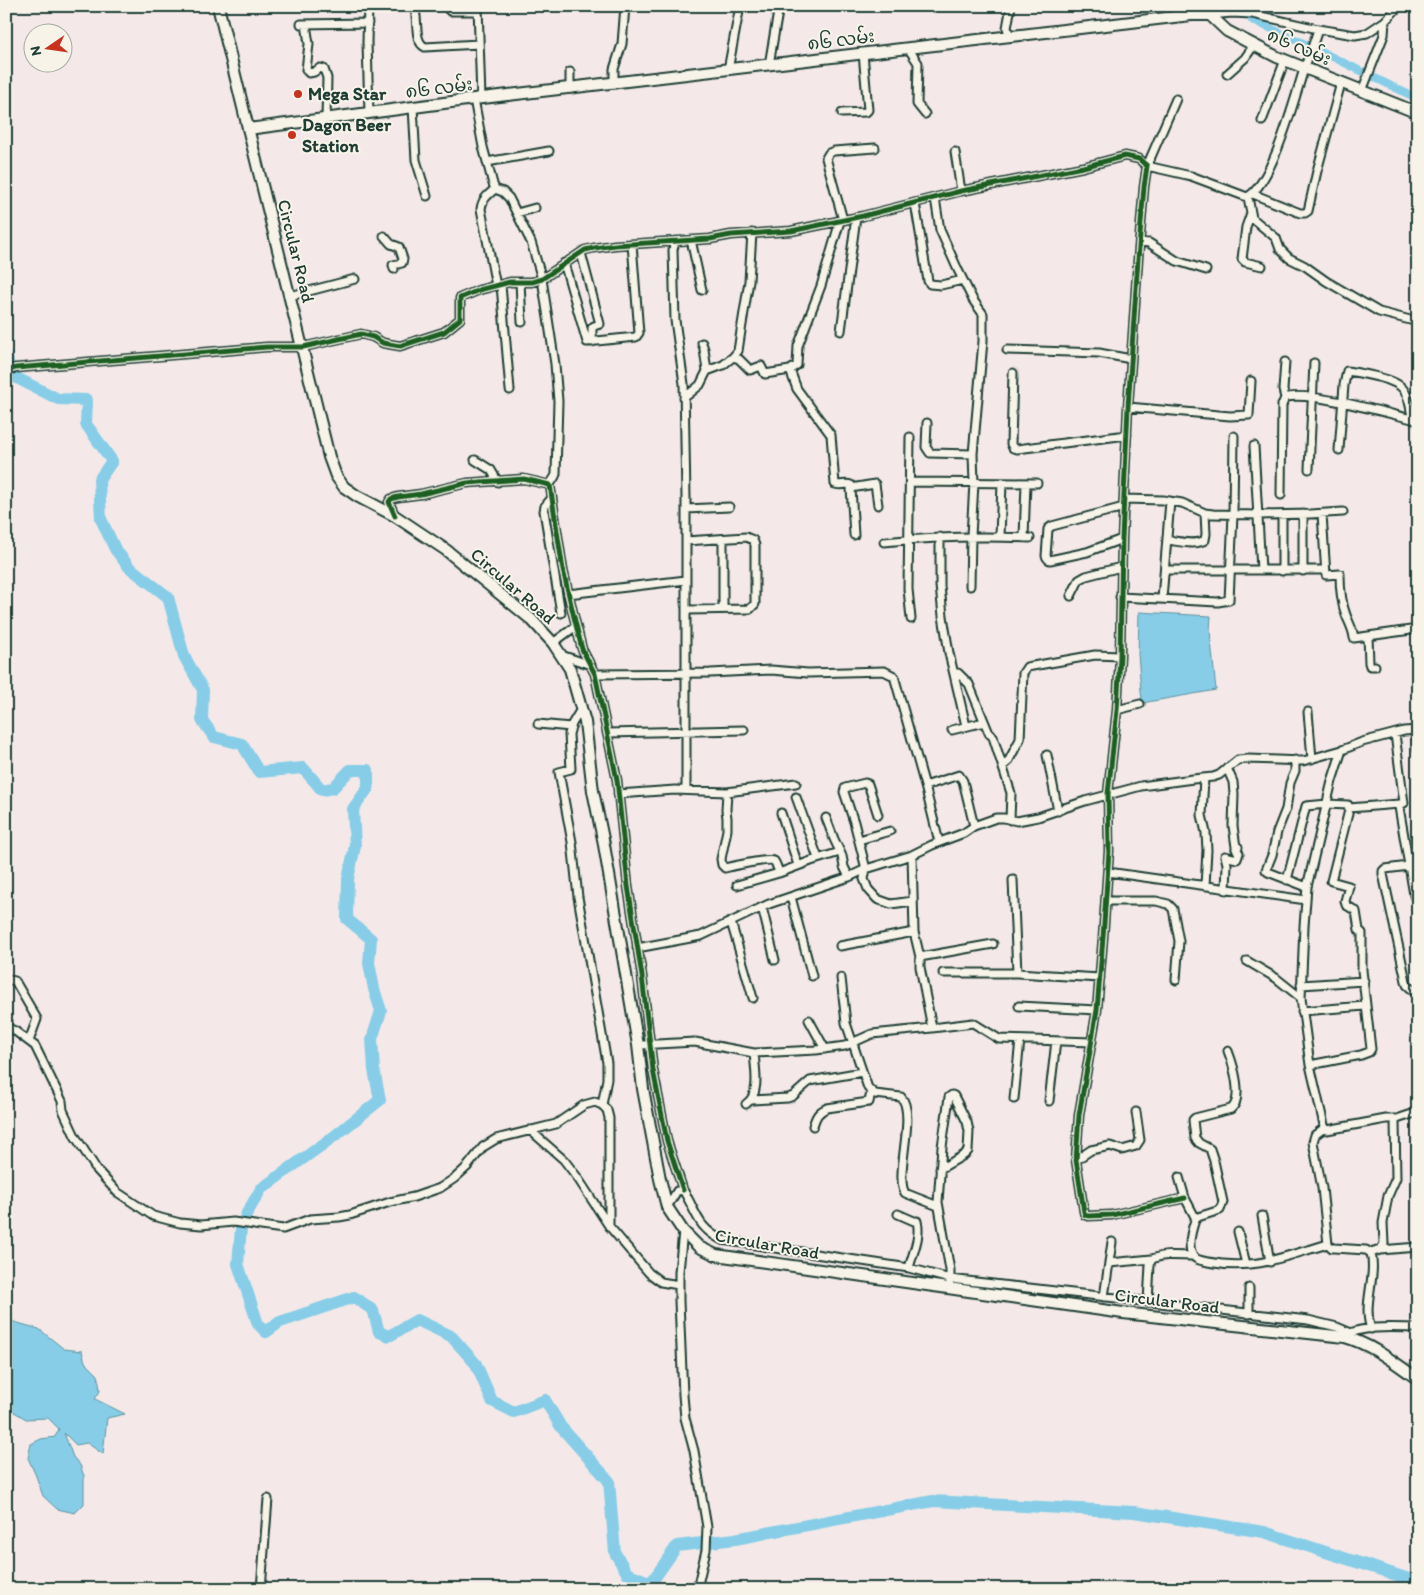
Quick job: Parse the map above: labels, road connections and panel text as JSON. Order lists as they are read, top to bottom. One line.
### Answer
{"streets":{"main road":["၈၆ လမ်း","Circular Road"]},"crossings":[["၈၆ လမ်း","Circular Road"]],"places":["Mega Star","Dagon Beer Station"],"north":"left"}
